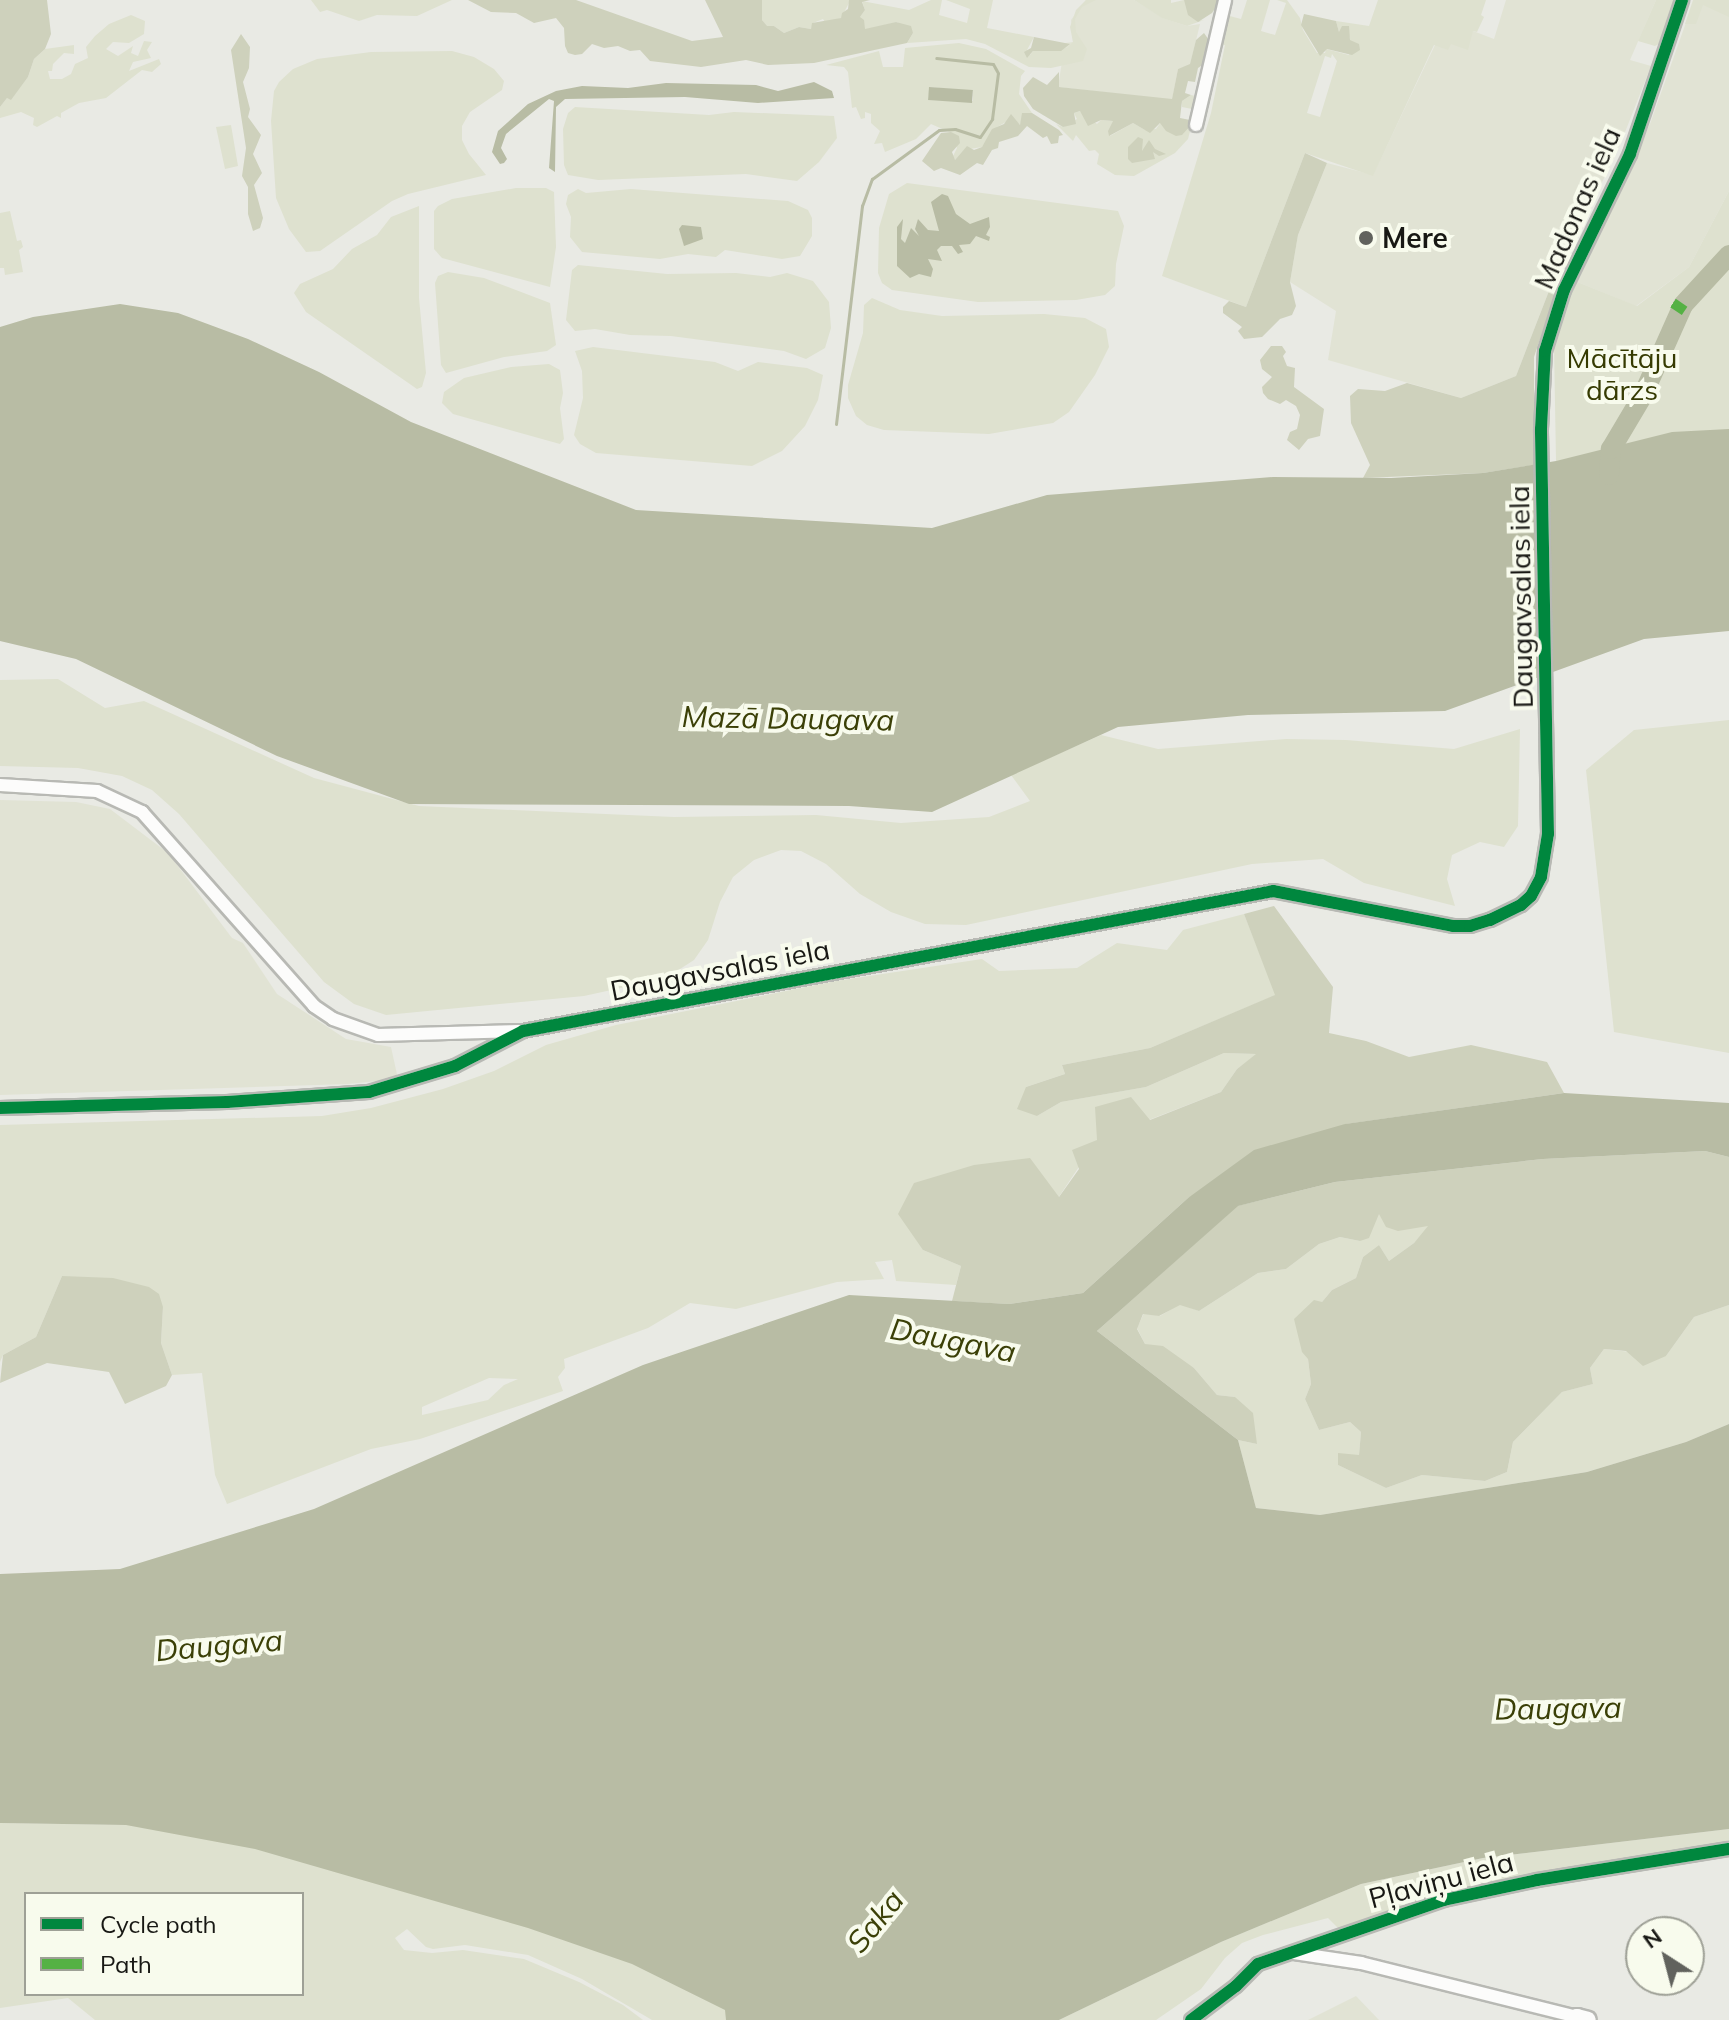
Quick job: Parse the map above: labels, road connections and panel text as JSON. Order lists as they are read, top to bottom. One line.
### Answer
{"streets":{"street":["Madonas iela","Daugavsalas iela","Pļaviņu iela"]},"crossings":[["Madonas iela","Daugavsalas iela"]],"water":["Mazā Daugava","Daugava","Saka"],"parks":["Mācītāju dārzs"],"places":["Mere"],"legend":["Cycle path","Path"],"north":"top left"}
